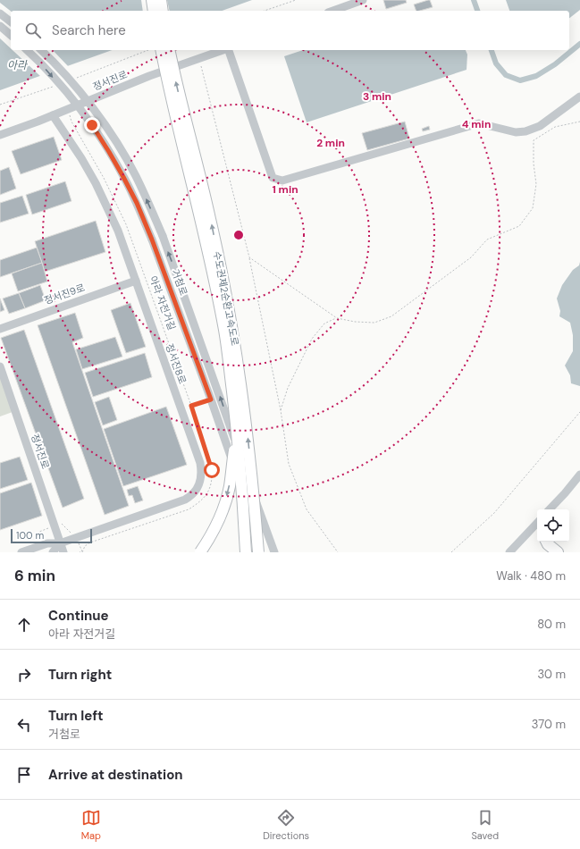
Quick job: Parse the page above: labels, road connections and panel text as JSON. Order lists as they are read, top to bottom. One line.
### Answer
{"streets":{"highway":["수도권제2순환고속도로"],"street":["정서진로","거첨로","정서진9로","정서진8로"],"path":["아라 자전거길"]},"crossings":[["정서진로","정서진8로"],["정서진9로","정서진8로"]],"water":["아라"],"scale_bar":"100 m","page":{"search":"Search here","scale":"100 m","heading":["6 min","Walk · 480 m"],"list":[["Continue","아라 자전거길","80 m"],["Turn right","30 m"],["Turn left","거첨로","370 m"],"Arrive at destination"],"nav":["Map","Directions","Saved"]},"rings":["3 min","4 min","2 min","1 min"]}
